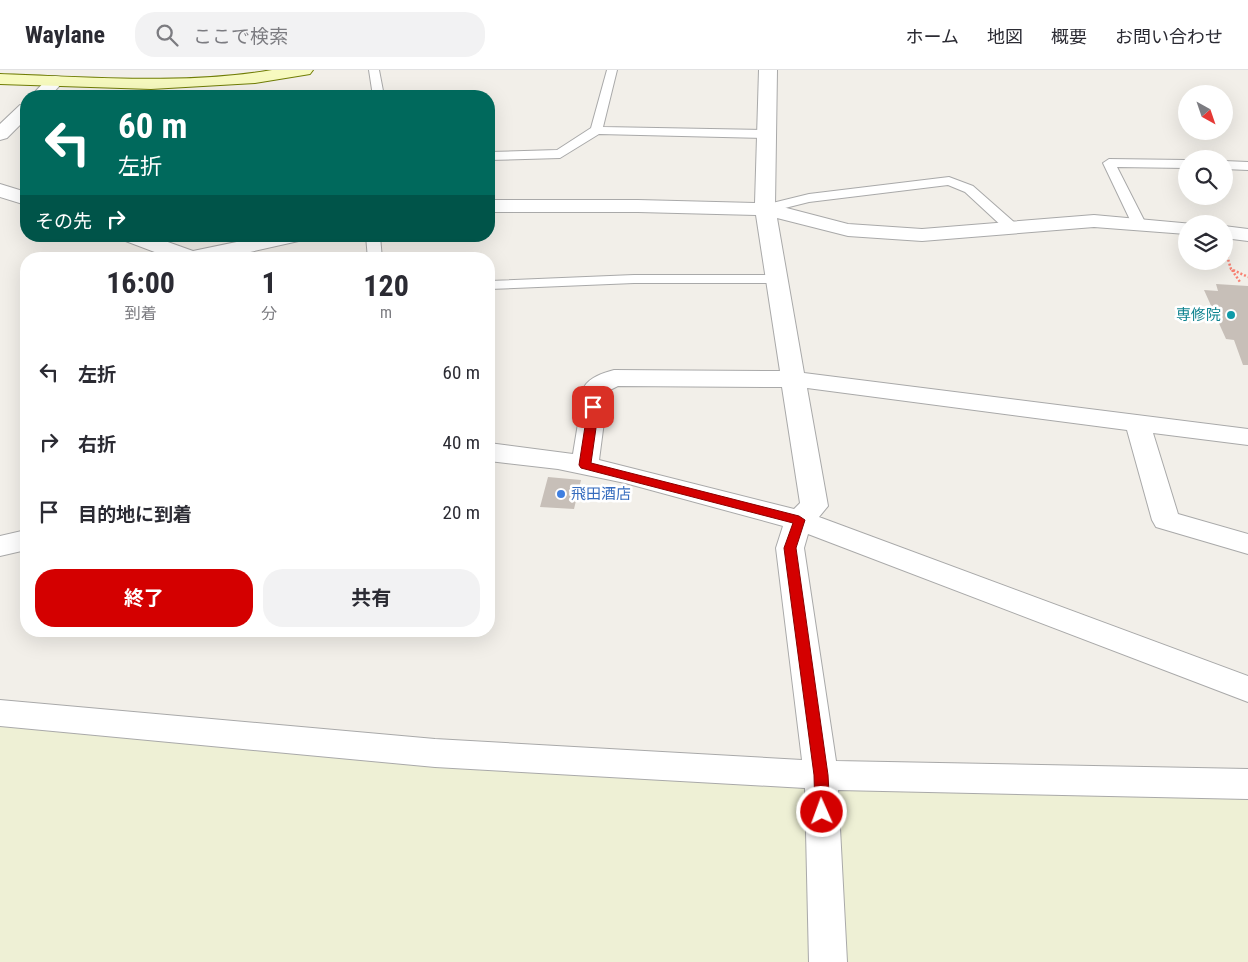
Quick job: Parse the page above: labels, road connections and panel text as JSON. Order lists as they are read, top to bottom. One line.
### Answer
{"places":["専修院","飛田酒店"],"north":"bottom right","page":{"header":"Waylane","search":"ここで検索","nav":["ホーム","地図","概要","お問い合わせ"],"turn":["60 m","左折"],"then":"その先","eta":["16:00","到着","1","分","120","m"],"list":[{"name":"左折","value":"60 m"},{"name":"右折","value":"40 m"},{"name":"目的地に到着","value":"20 m"}],"buttons":["終了","共有"]}}
